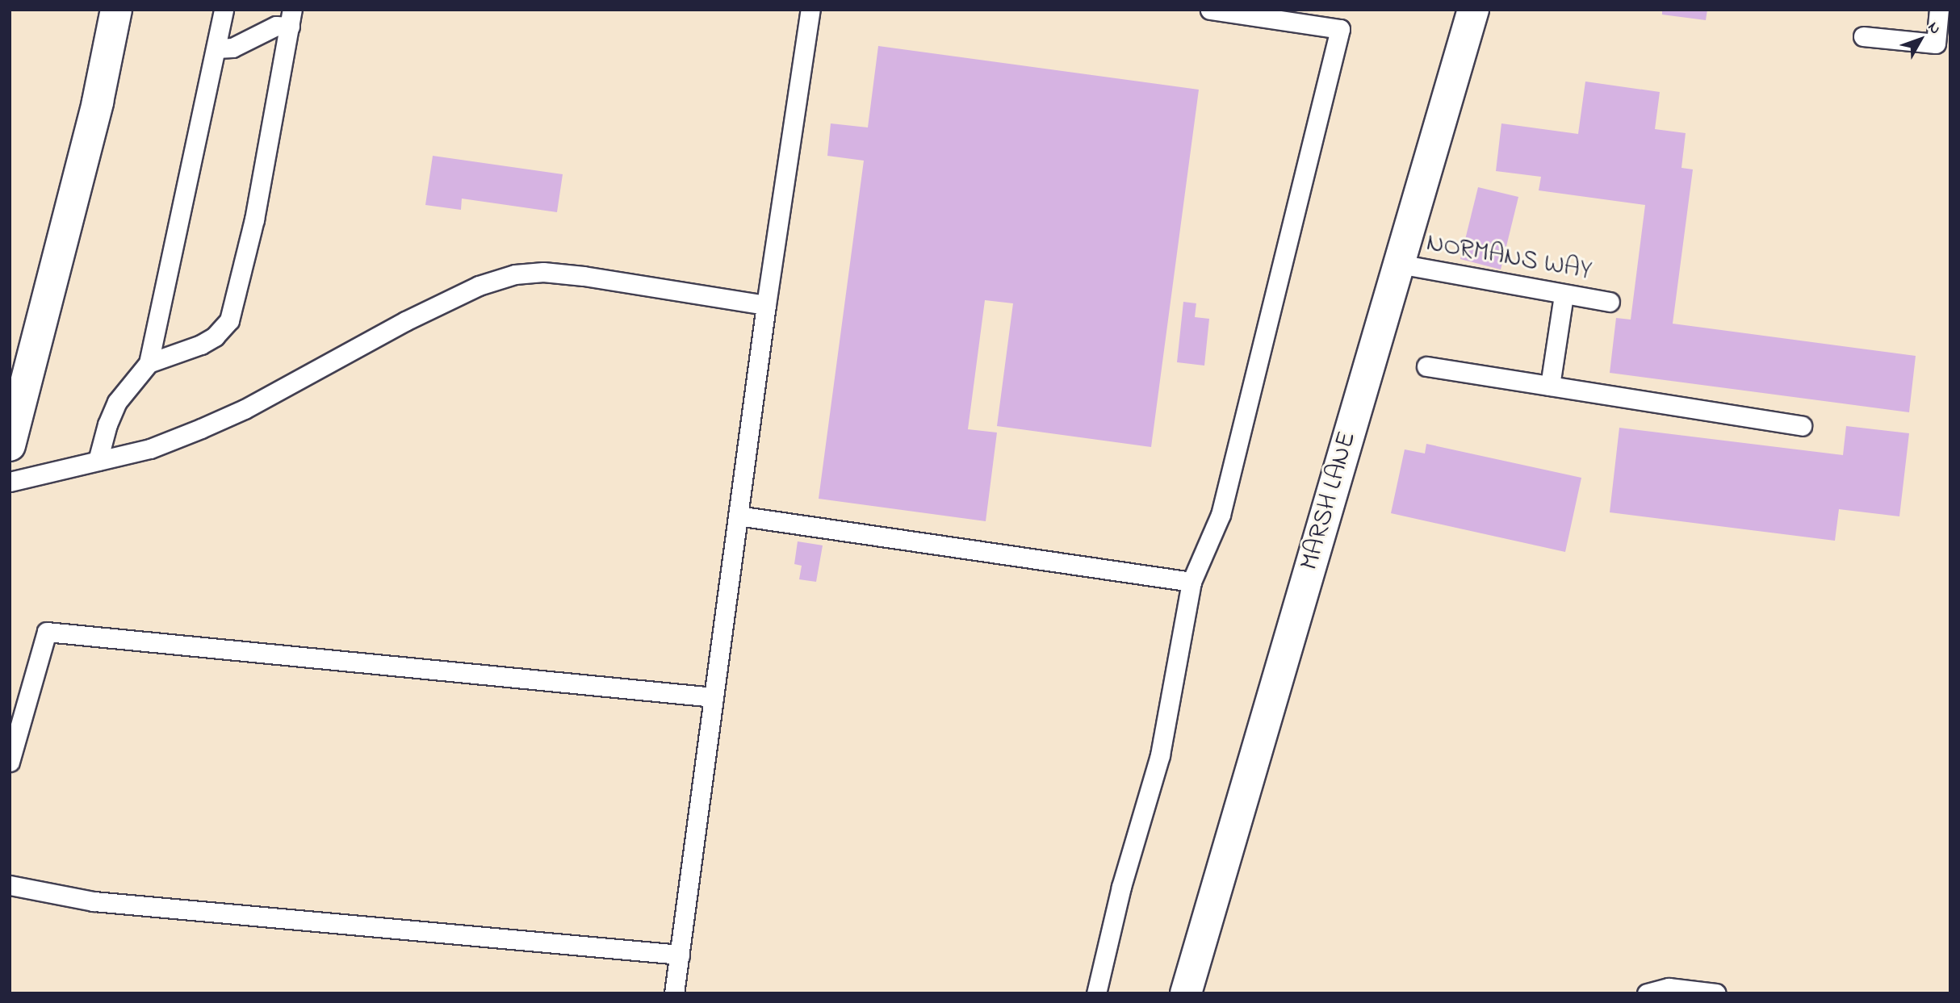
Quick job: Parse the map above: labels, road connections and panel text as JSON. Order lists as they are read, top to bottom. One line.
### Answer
{"streets":{"street":["MARSH LANE"],"lane":["NORMANS WAY"]},"crossings":[["NORMANS WAY","MARSH LANE"]],"north":"top right"}
